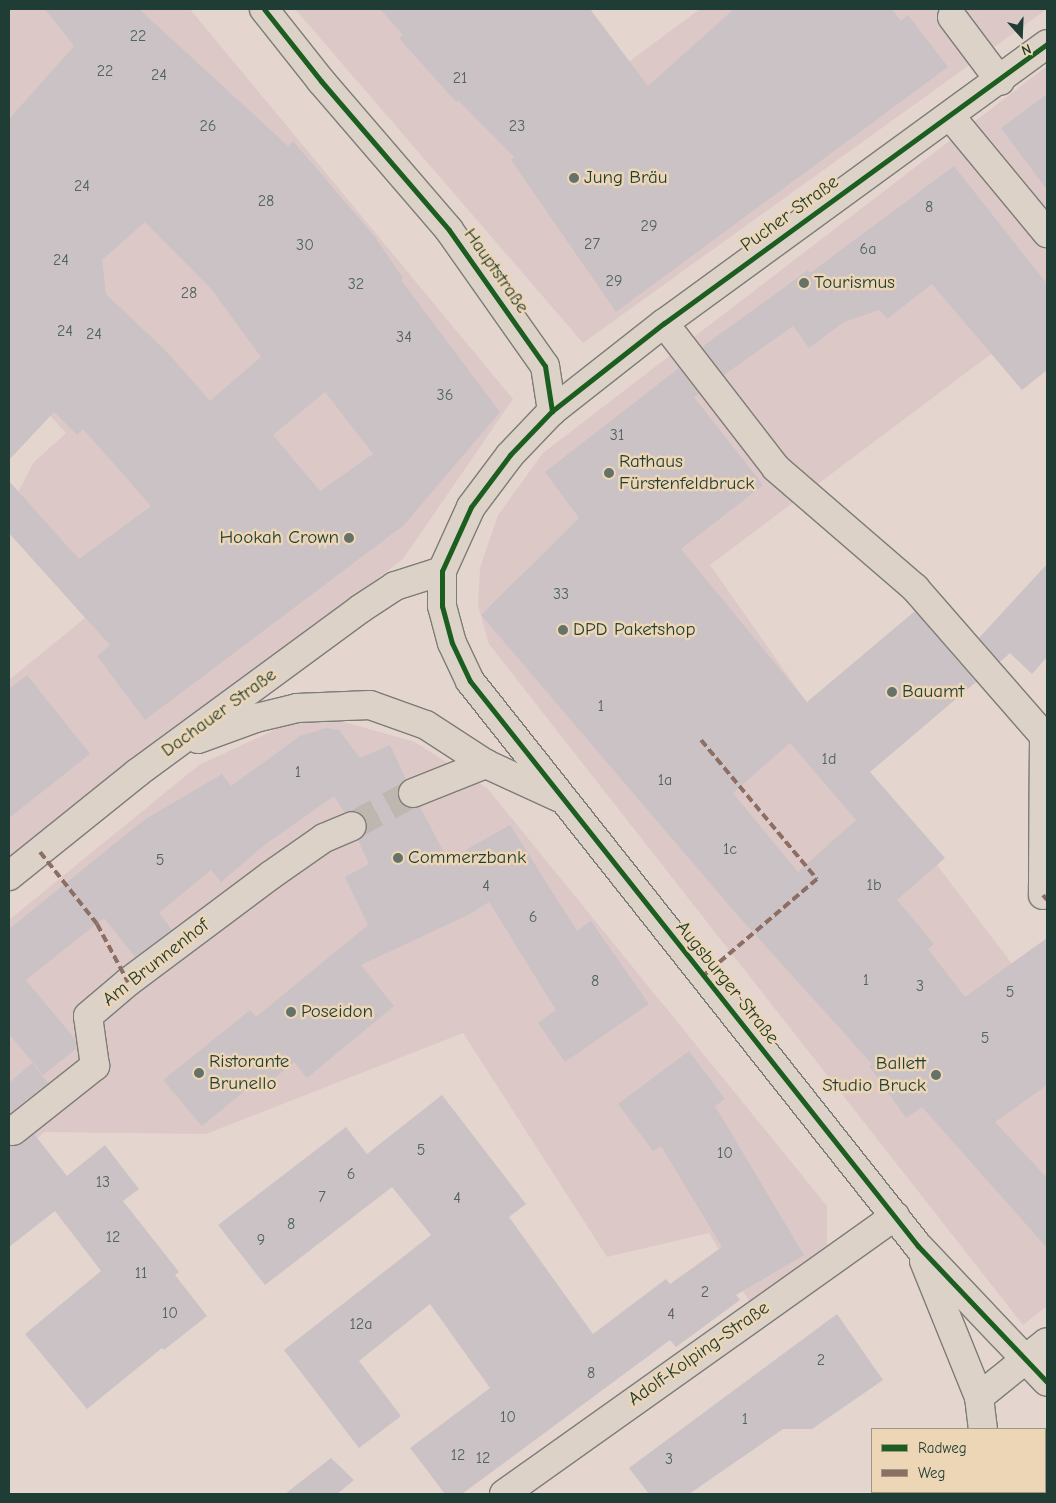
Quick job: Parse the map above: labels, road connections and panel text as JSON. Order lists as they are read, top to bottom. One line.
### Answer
{"streets":{"street":["Pucher Straße","Hauptstraße","Dachauer Straße","Am Brunnenhof","Augsburger Straße","Adolf-Kolping-Straße"]},"crossings":[["Pucher Straße","Hauptstraße"],["Dachauer Straße","Augsburger Straße"],["Augsburger Straße","Adolf-Kolping-Straße"]],"places":["Jung Bräu","Tourismus","Rathaus Fürstenfeldbruck","Hookah Crown","DPD Paketshop","Bauamt","Commerzbank","Poseidon","Ristorante Brunello","Ballett Studio Bruck"],"house_numbers":["22","22","24","21","26","23","24","28","8","29","27","30","6a","24","29","32","28","24","24","34","36","31","33","1","1d","1","1a","1c","5","1b","4","6","1","8","3","5","5","5","10","6","13","7","4","8","12","9","11","2","10","4","12a","2","8","10","1","12","12","3"],"legend":["Radweg","Weg"],"north":"bottom"}
